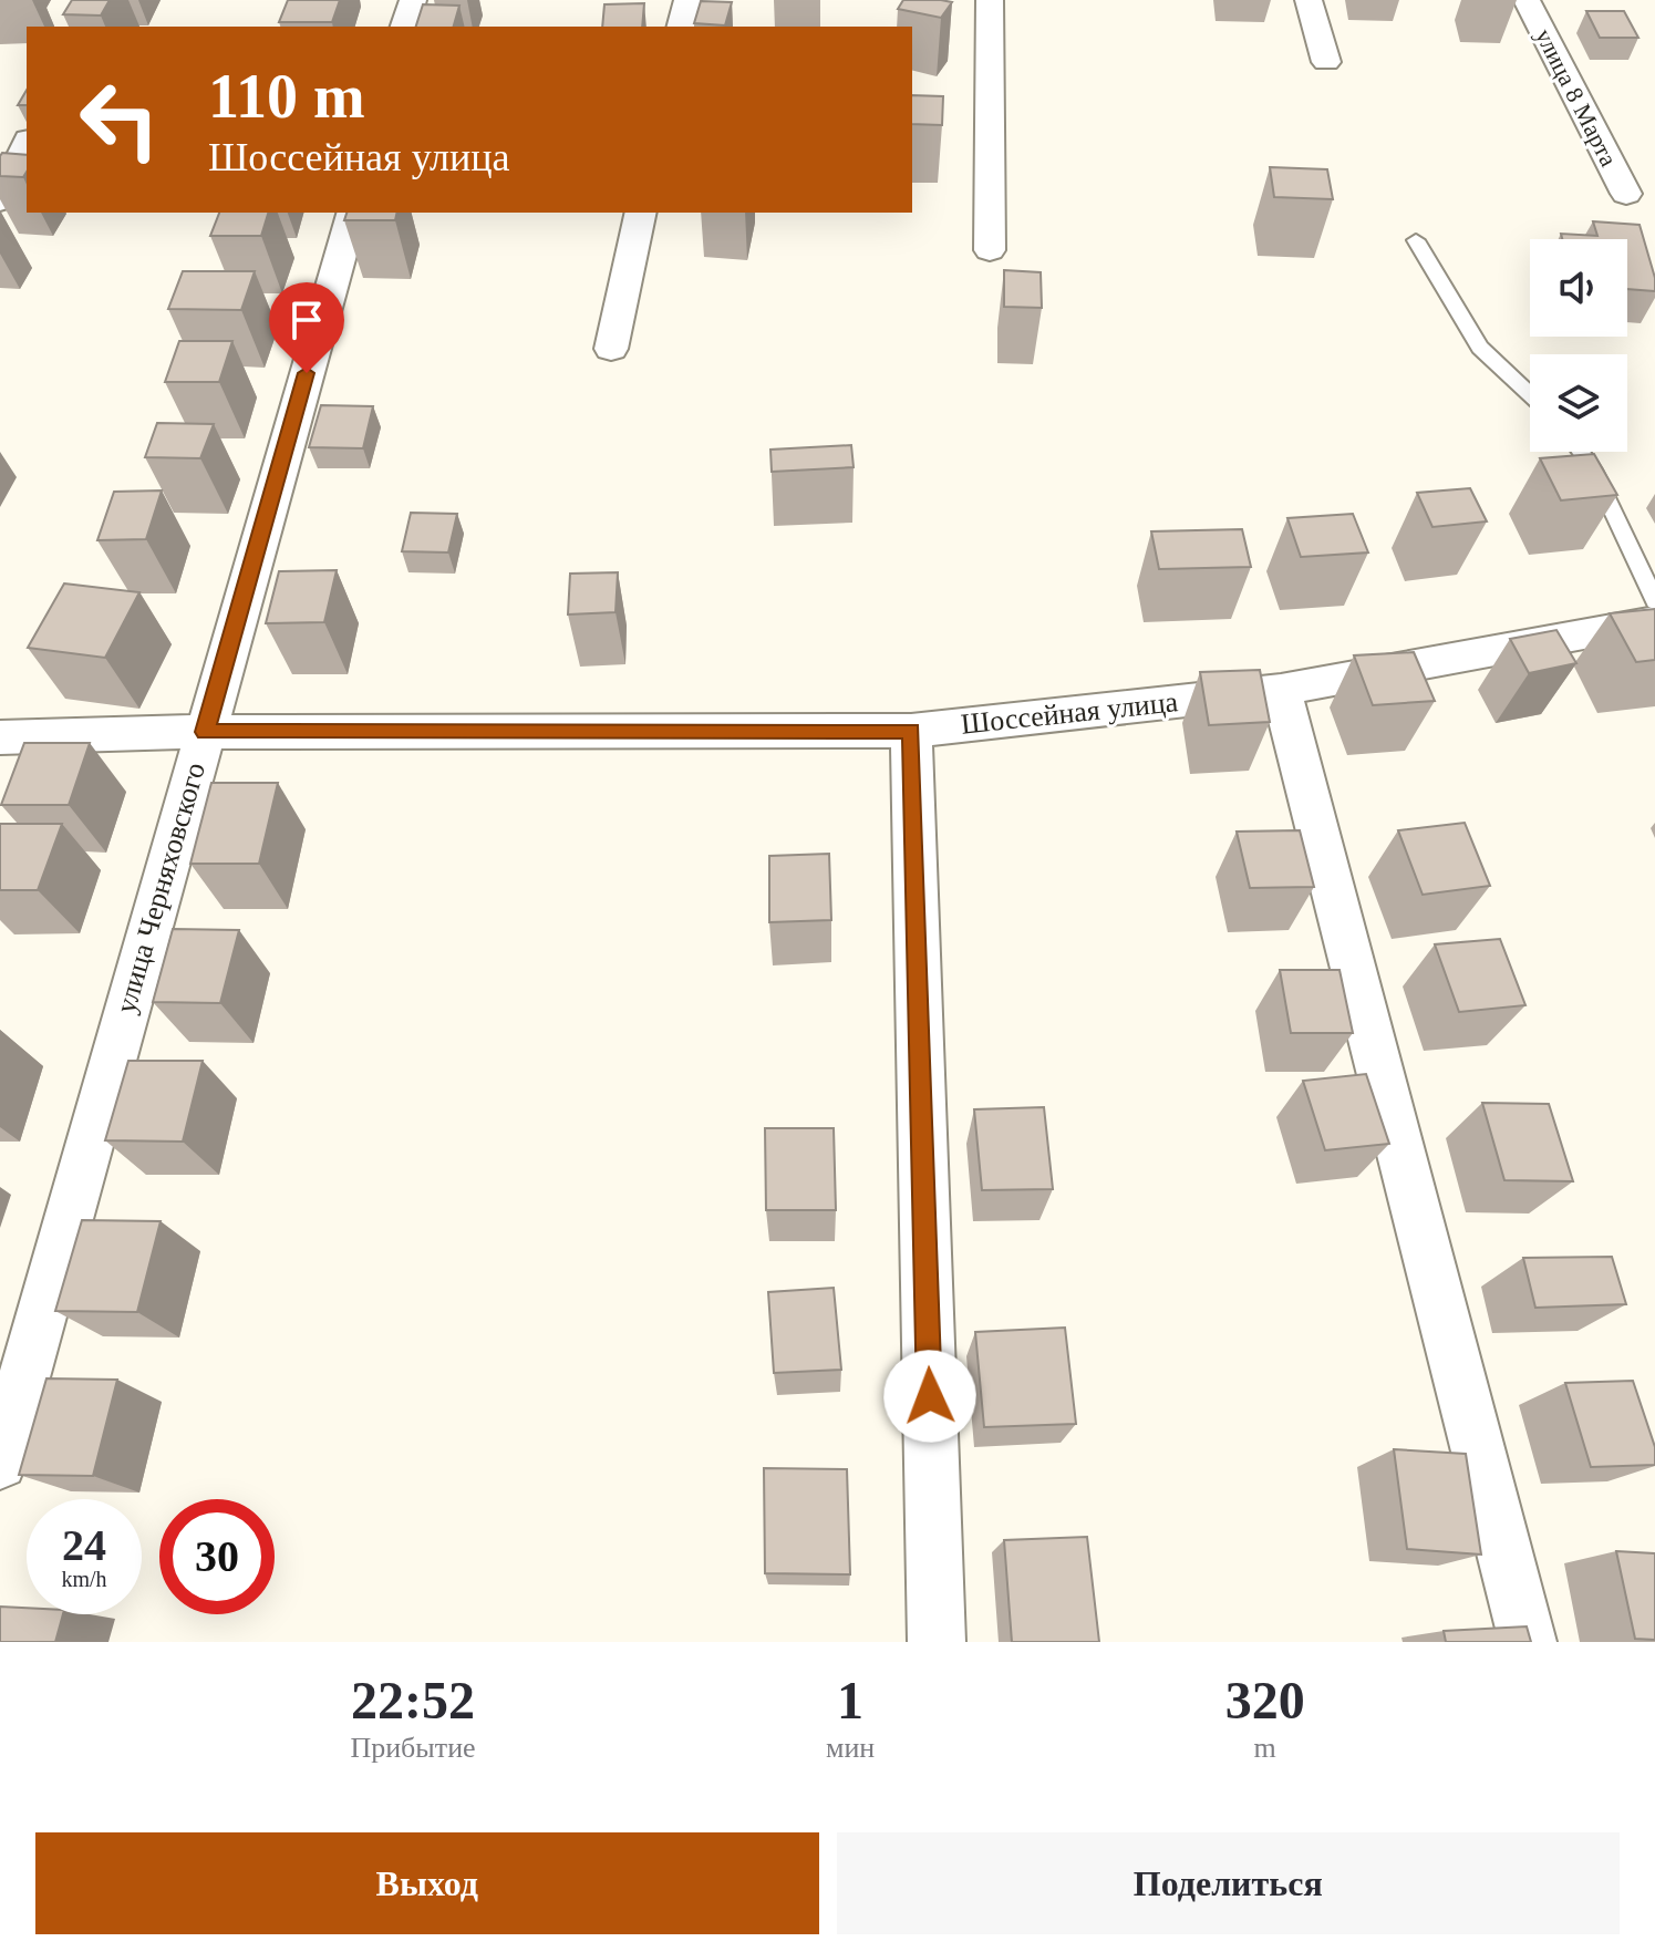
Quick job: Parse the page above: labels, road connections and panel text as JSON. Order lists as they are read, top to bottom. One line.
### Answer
{"streets":{"street":["улица 8 Марта","Шоссейная улица","улица Черняховского"]},"crossings":[["Шоссейная улица","улица Черняховского"]],"page":{"turn":["110 m","Шоссейная улица"],"speed":"24 km/h","limit":"30","eta":["22:52","Прибытие","1","мин","320","m"],"buttons":["Выход","Поделиться"]}}
